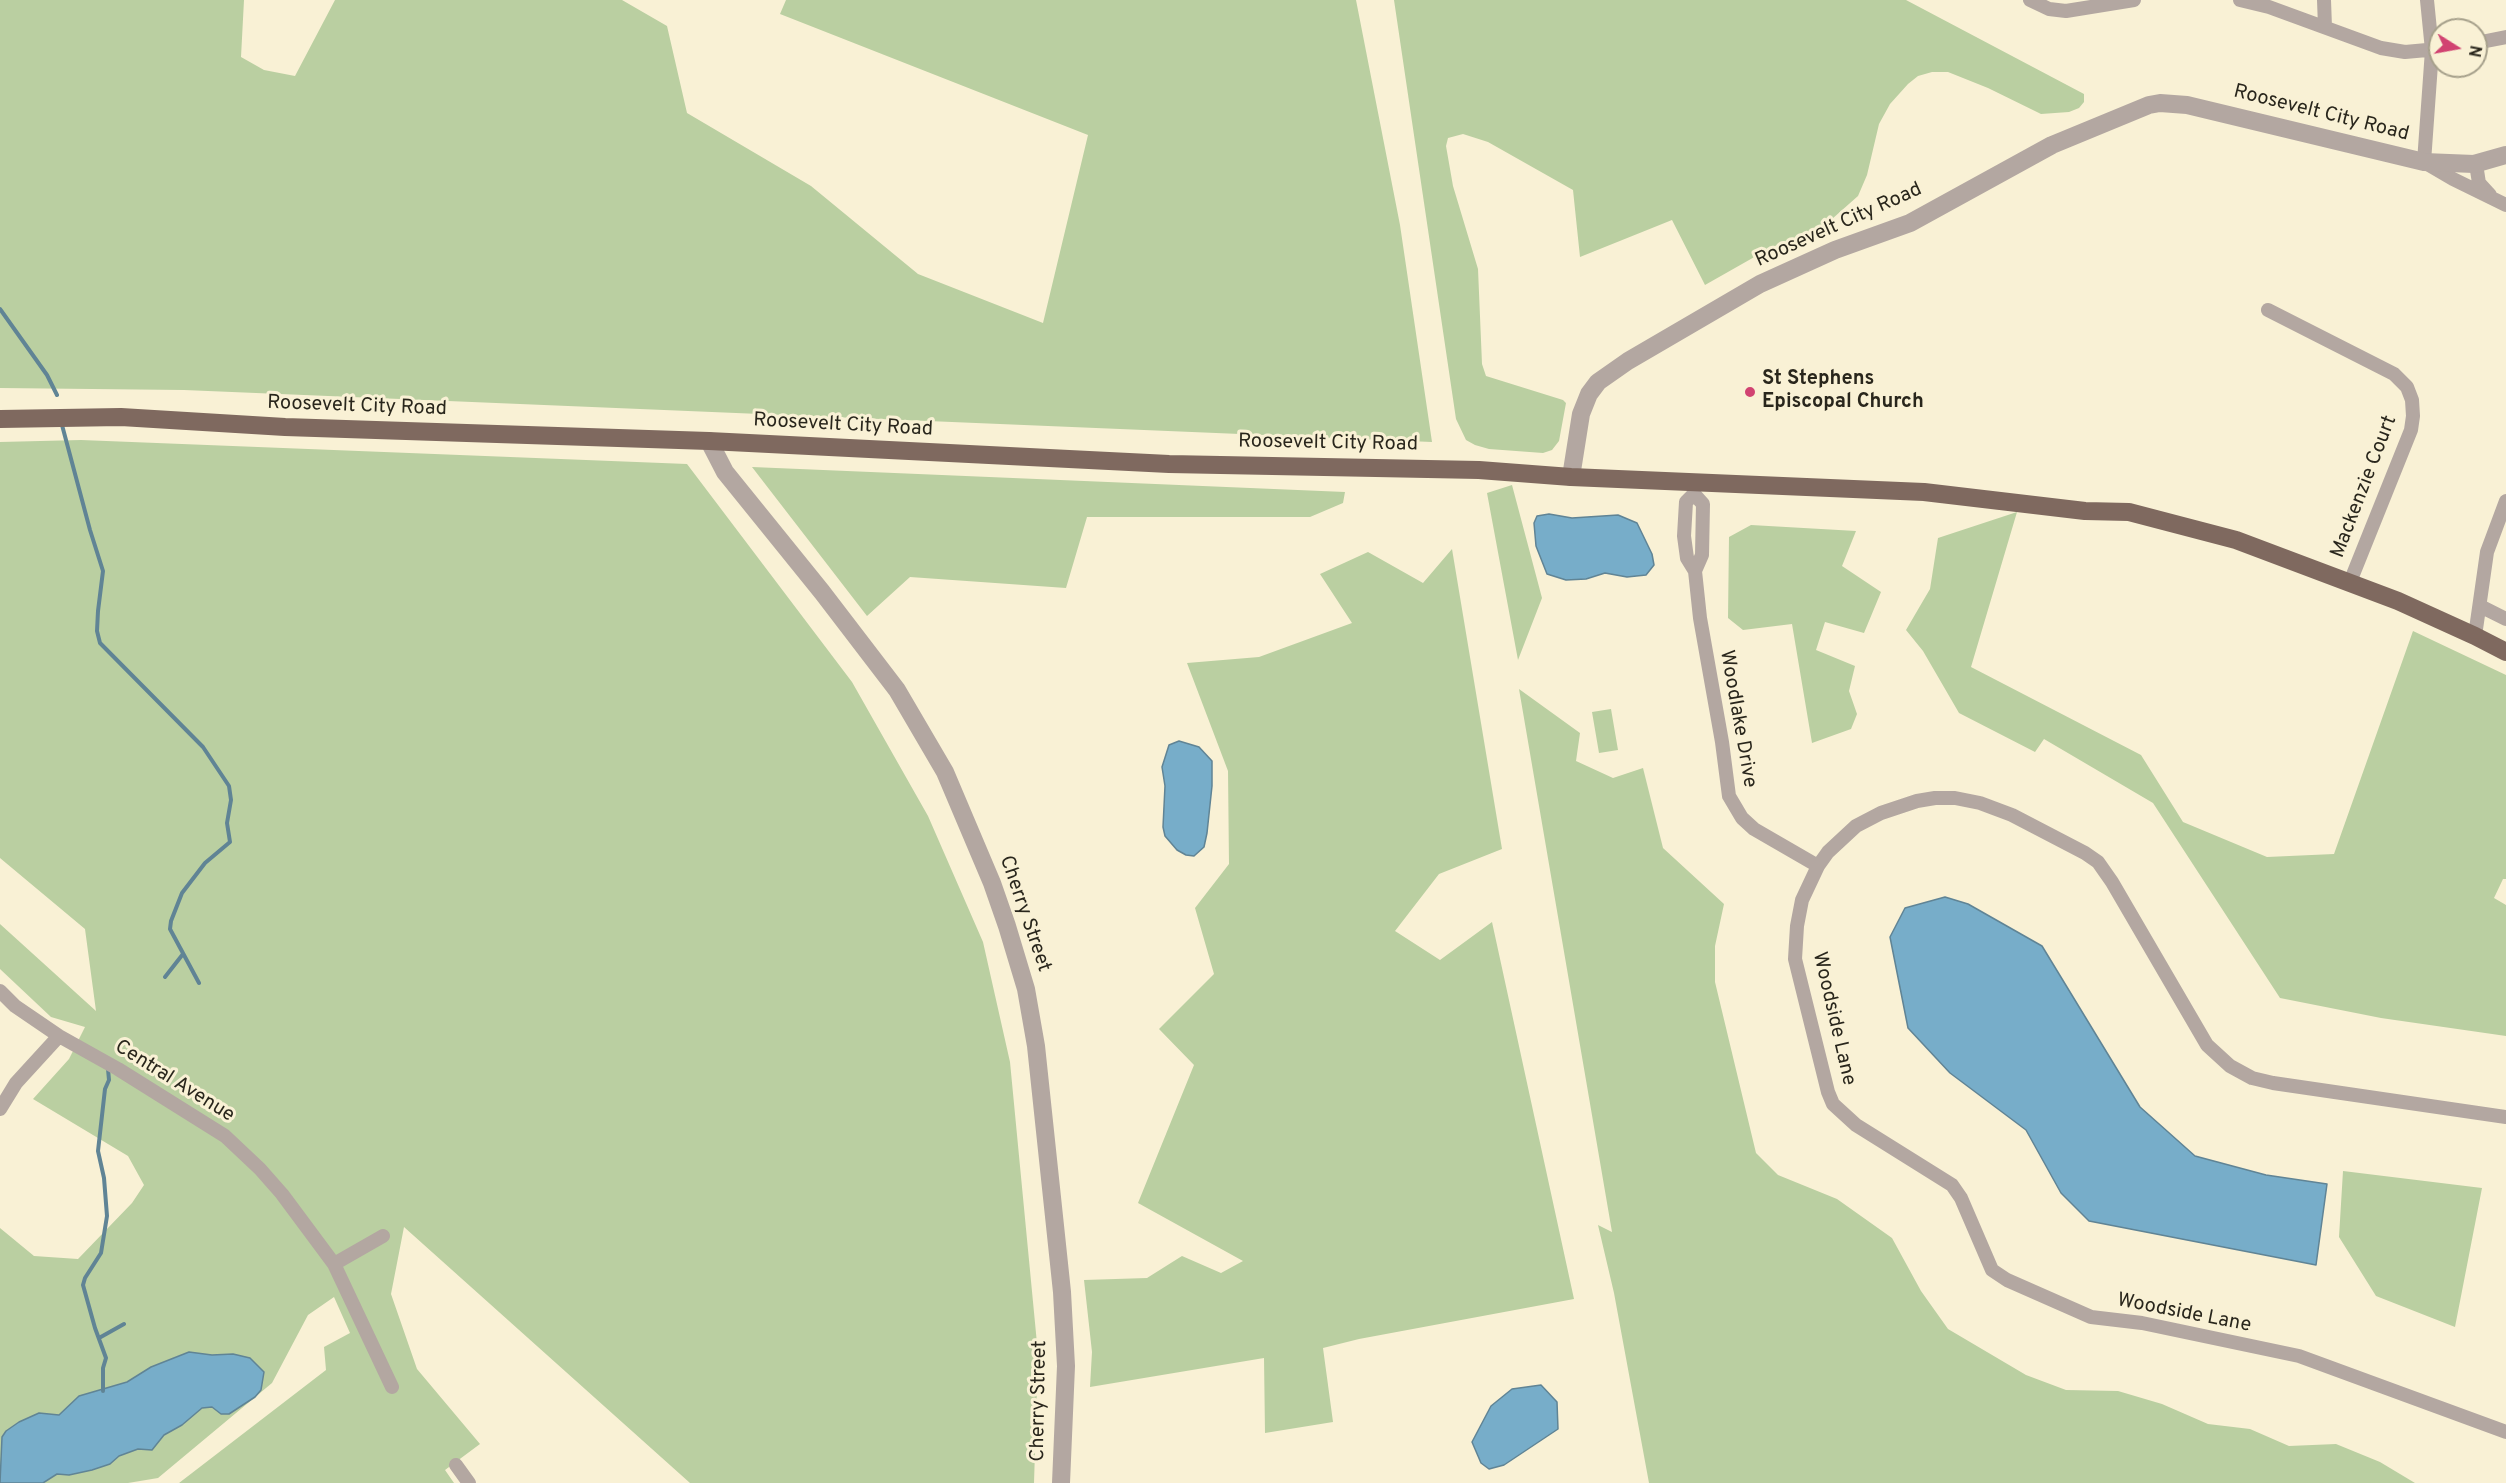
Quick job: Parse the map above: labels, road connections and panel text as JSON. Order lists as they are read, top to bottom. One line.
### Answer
{"streets":{"main road":["Roosevelt City Road"],"street":["Mackenzie Court","Woodlake Drive","Cherry Street","Woodside Lane","Central Avenue"]},"crossings":[["Roosevelt City Road","Cherry Street"],["Woodlake Drive","Woodside Lane"]],"places":["St Stephens Episcopal Church"],"north":"right"}
